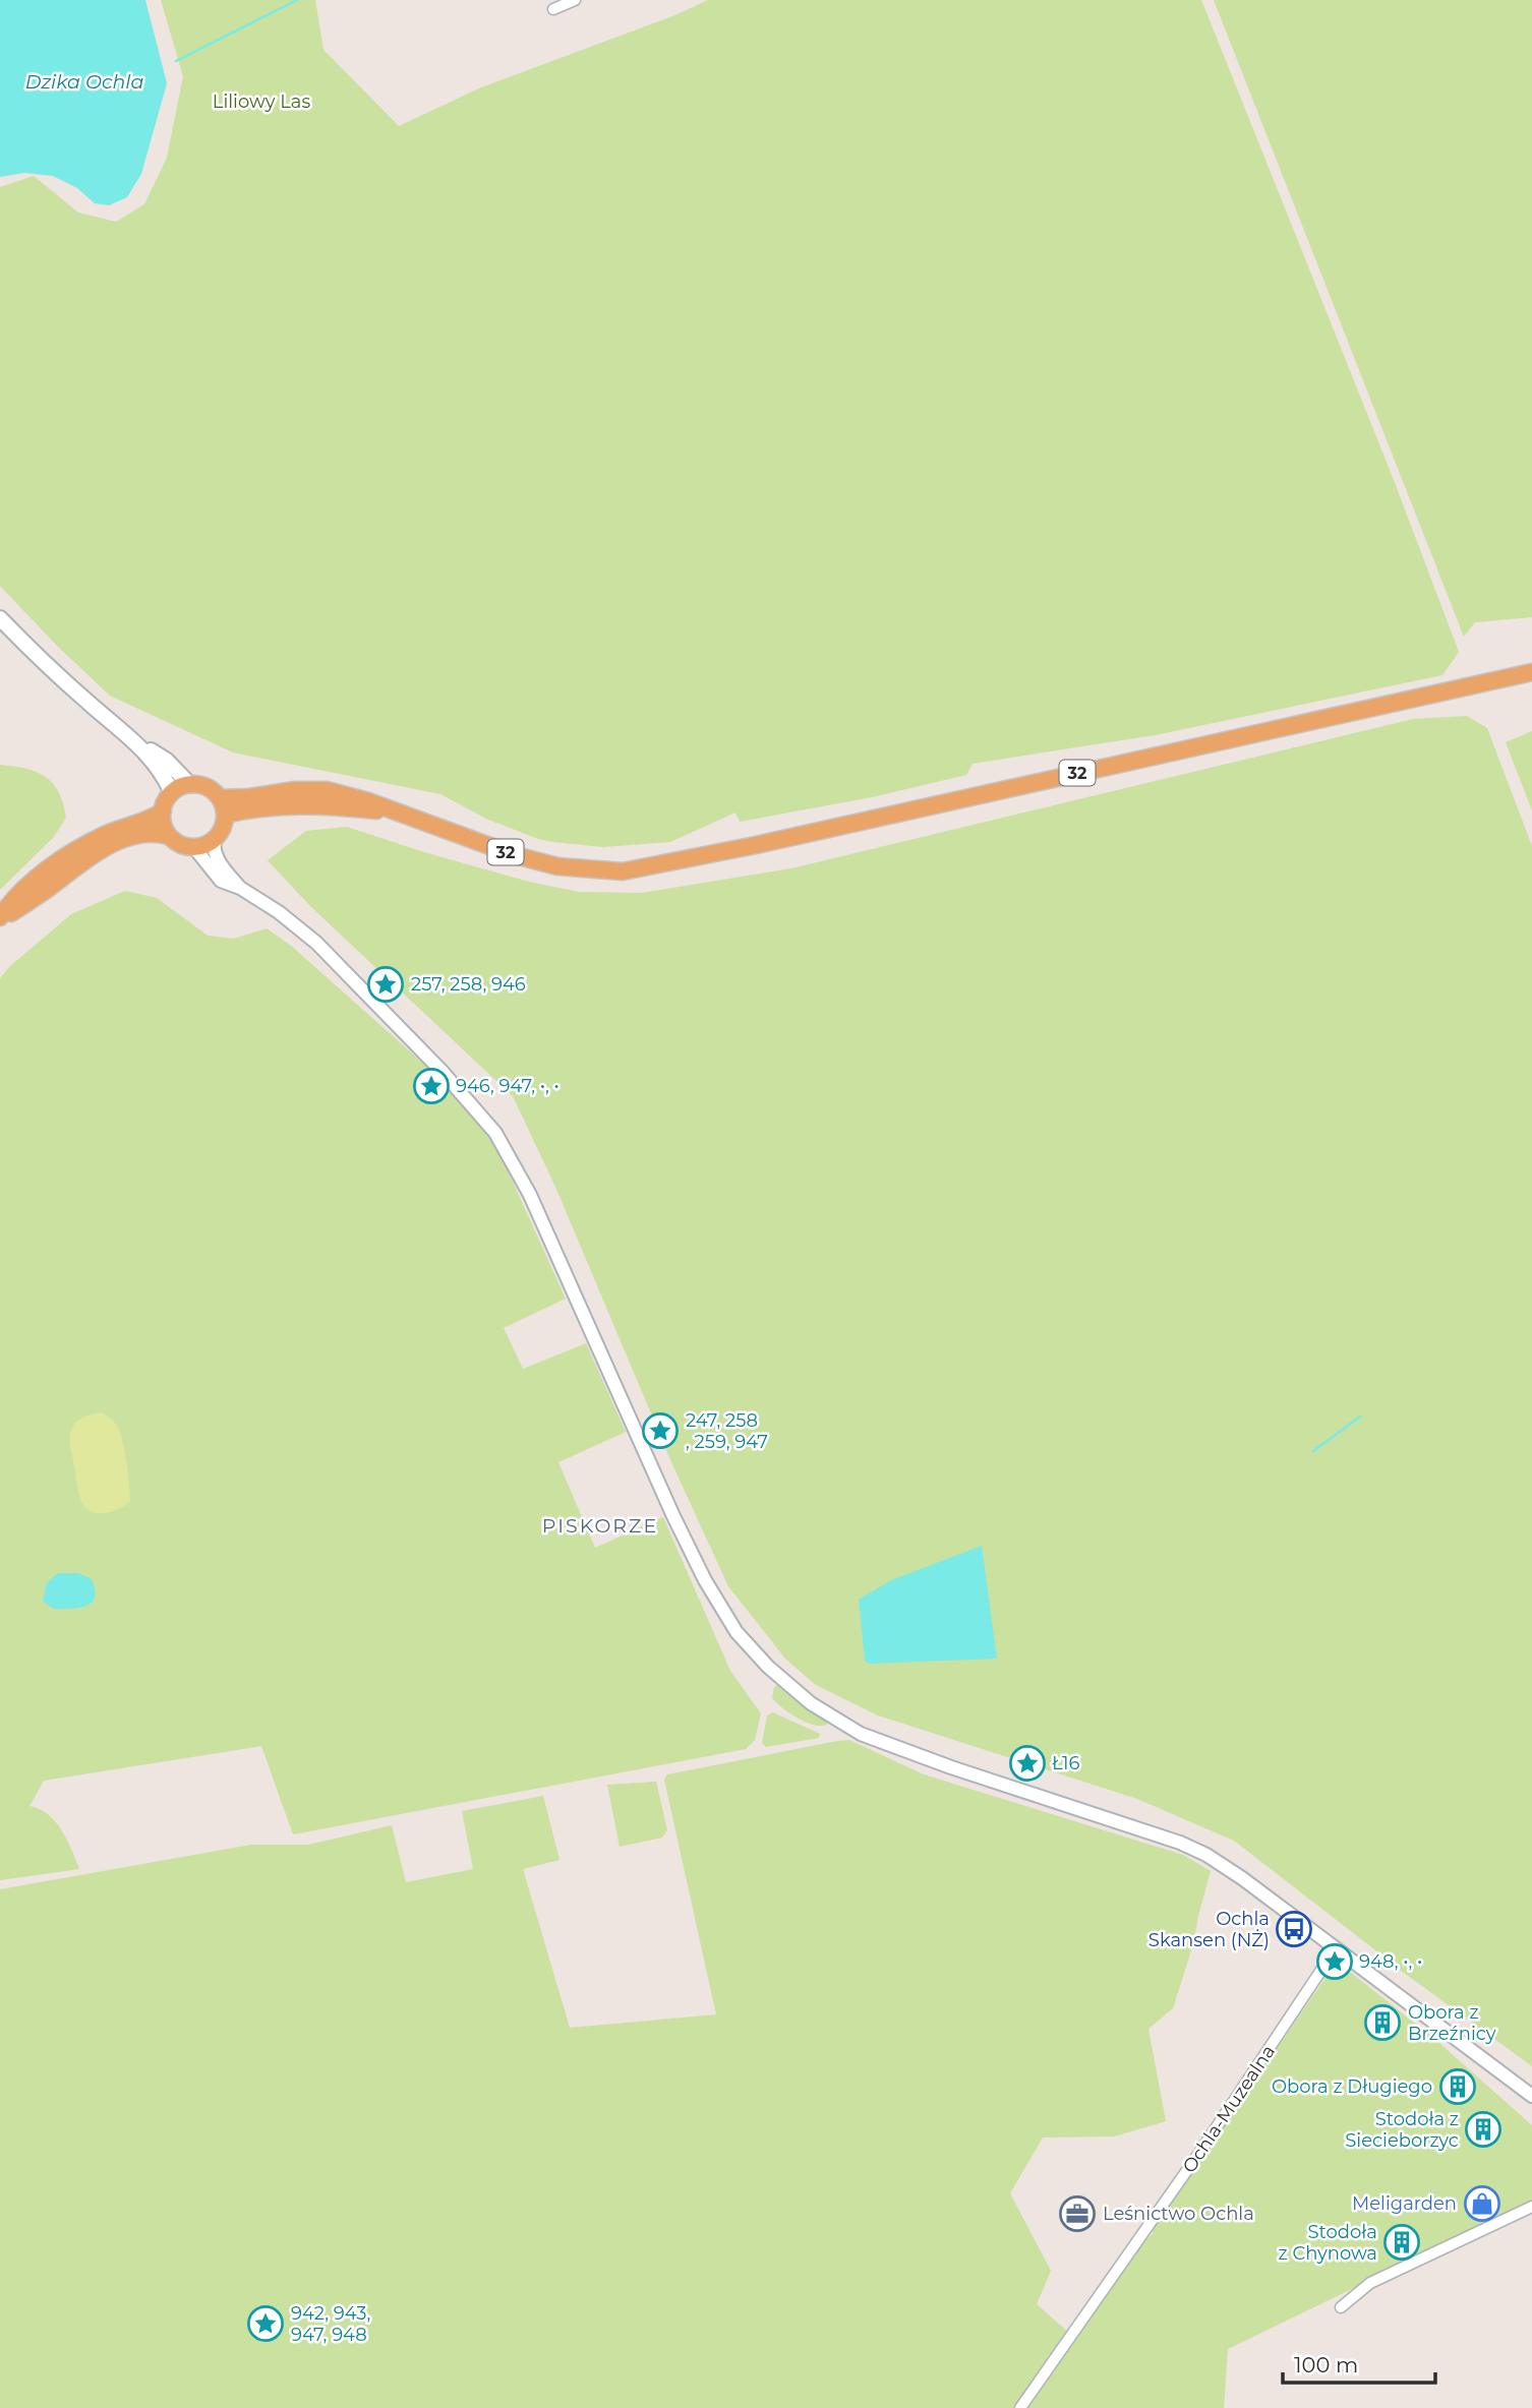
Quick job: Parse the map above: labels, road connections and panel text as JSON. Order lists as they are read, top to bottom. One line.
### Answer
{"streets":{"main road":["32"],"street":["Ochla-Muzealna"]},"districts":["PISKORZE"],"water":["Dzika Ochla"],"parks":["Liliowy Las"],"places":{"place":["257, 258, 946","946, 947, •, •","247, 258 , 259, 947","Ł16","948, •, •","942, 943, 947, 948"],"bus stop":["Ochla Skansen (NŻ)"],"building":["Obora z Brzeźnicy","Obora z Długiego","Stodoła z Siecieborzyc","Stodoła z Chynowa"],"shop":["Meligarden"],"office":["Leśnictwo Ochla"]},"scale_bar":"100 m"}
